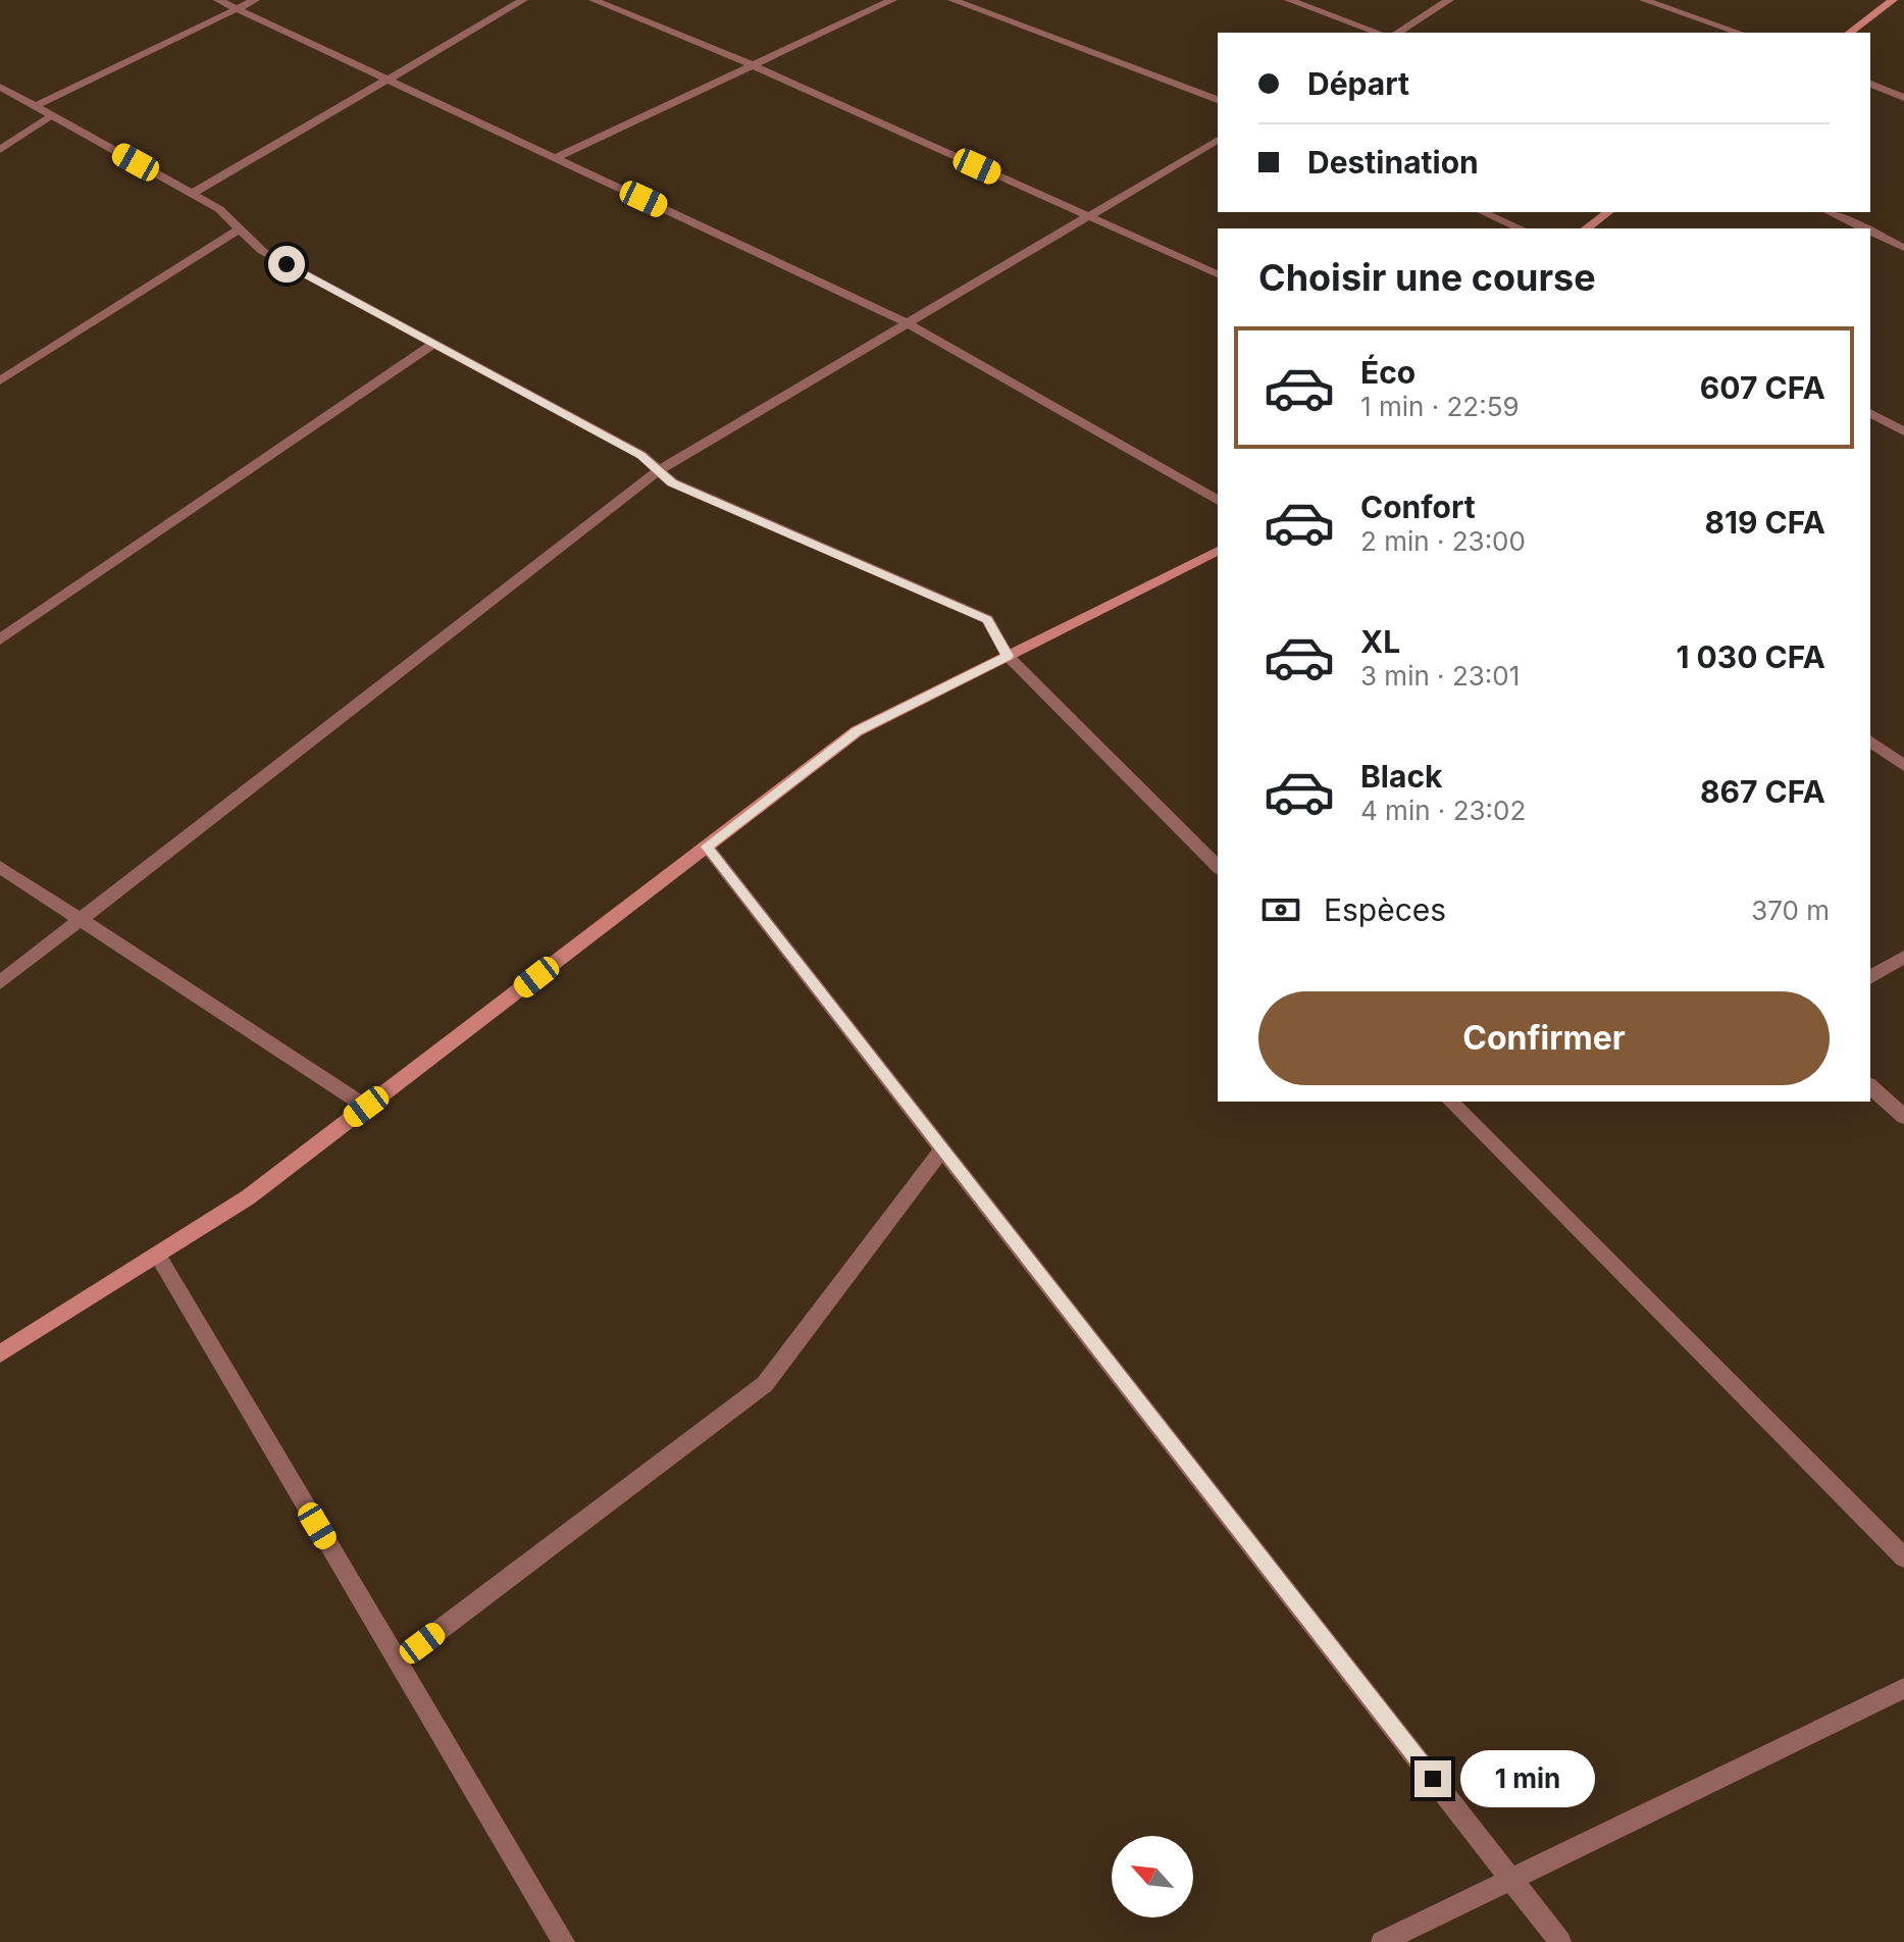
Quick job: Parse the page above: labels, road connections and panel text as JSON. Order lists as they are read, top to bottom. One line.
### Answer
{"north":"top left","page":{"banner":["Départ","Destination"],"heading":"Choisir une course","list":[{"name":"Éco","note":"1 min · 22:59","value":"607 CFA"},{"name":"Confort","note":"2 min · 23:00","value":"819 CFA"},{"name":"XL","note":"3 min · 23:01","value":"1 030 CFA"},{"name":"Black","note":"4 min · 23:02","value":"867 CFA"}],"pay":["Espèces","370 m"],"buttons":"Confirmer","bubble":"1 min"}}
